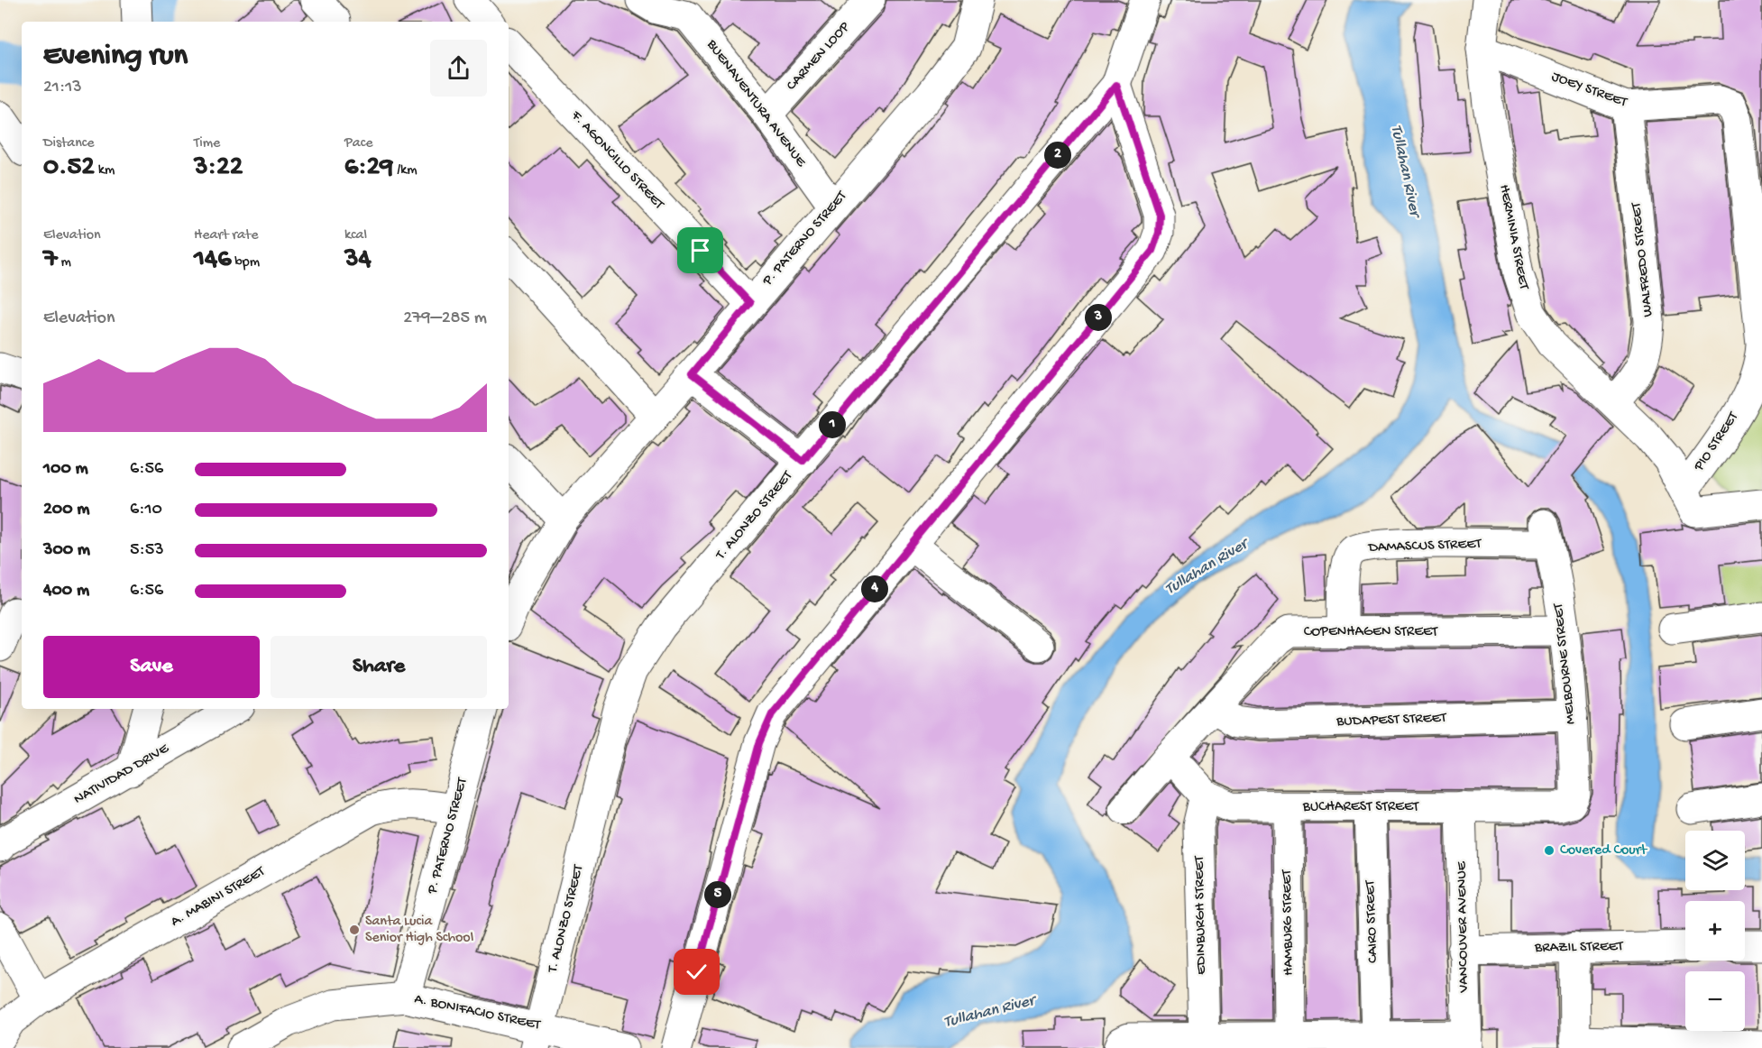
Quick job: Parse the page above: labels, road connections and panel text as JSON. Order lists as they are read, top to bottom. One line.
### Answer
{"streets":{"street":["CARMEN LOOP","JOEY STREET","BUENAVENTURA AVENUE","F. AGONCILLO STREET","HERMINIA STREET","P. PATERNO STREET","WALFREDO STREET","PIO STREET","T. ALONZO STREET","DAMASCUS STREET","COPENHAGEN STREET","MELBOURNE STREET","BUDAPEST STREET","NATIVIDAD DRIVE","BUCHAREST STREET","A. MABINI STREET","EDINBURGH STREET","CAIRO STREET","HAMBURG STREET","VANCOUVER AVENUE","BRAZIL STREET","A. BONIFACIO STREET"]},"crossings":[["CARMEN LOOP","BUENAVENTURA AVENUE"],["JOEY STREET","HERMINIA STREET"],["JOEY STREET","WALFREDO STREET"],["JOEY STREET","PIO STREET"],["BUENAVENTURA AVENUE","P. PATERNO STREET"],["F. AGONCILLO STREET","P. PATERNO STREET"],["HERMINIA STREET","WALFREDO STREET"],["HERMINIA STREET","PIO STREET"],["P. PATERNO STREET","A. MABINI STREET"],["P. PATERNO STREET","A. BONIFACIO STREET"],["T. ALONZO STREET","A. BONIFACIO STREET"],["DAMASCUS STREET","COPENHAGEN STREET"],["DAMASCUS STREET","MELBOURNE STREET"],["COPENHAGEN STREET","MELBOURNE STREET"],["COPENHAGEN STREET","BUDAPEST STREET"],["COPENHAGEN STREET","BUCHAREST STREET"],["MELBOURNE STREET","BUDAPEST STREET"],["MELBOURNE STREET","BUCHAREST STREET"],["BUCHAREST STREET","EDINBURGH STREET"],["BUCHAREST STREET","CAIRO STREET"],["BUCHAREST STREET","HAMBURG STREET"],["BUCHAREST STREET","VANCOUVER AVENUE"],["VANCOUVER AVENUE","BRAZIL STREET"]],"water":["Tullahan River"],"places":["Covered Court","Santa Lucia Senior High School"],"page":{"heading":["Evening run","21:13"],"stats":[["Distance","0.52 km"],["Time","3:22"],["Pace","6:29 /km"],["Elevation","7 m"],["Heart rate","146 bpm"],["kcal","34"]],"pins":["2","3","1","4","5"],"chart":["Elevation","279–285 m"],"list":[{"name":"100 m","note":"6:56"},{"name":"200 m","note":"6:10"},{"name":"300 m","note":"5:53"},{"name":"400 m","note":"6:56"}],"buttons":["Save","Share"],"map_buttons":["+","−"]}}
